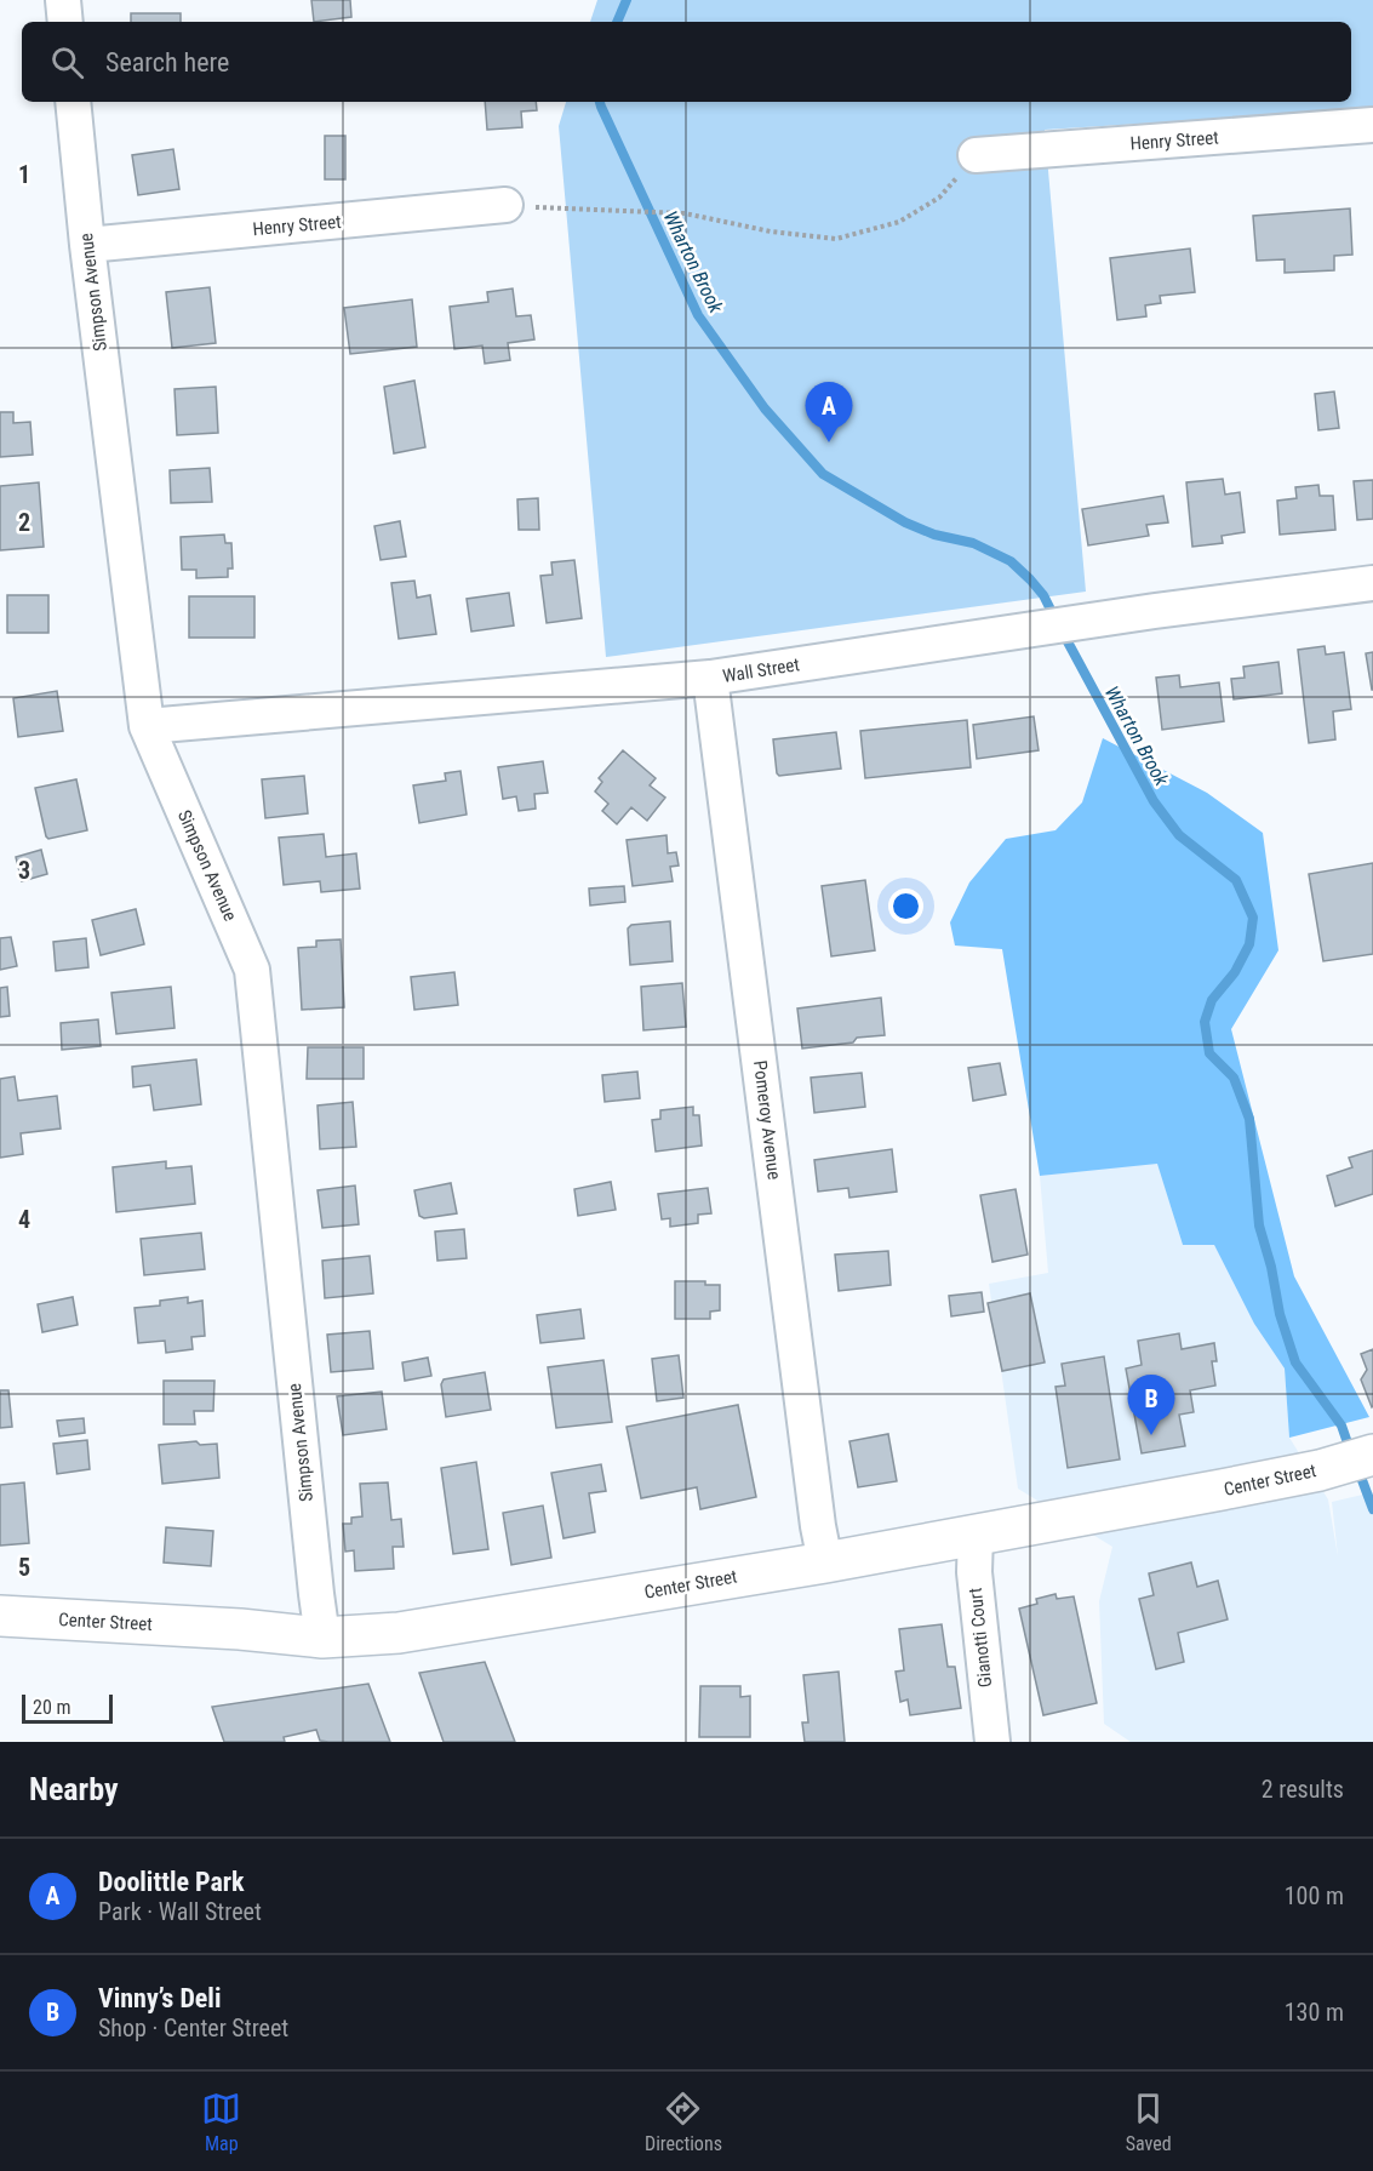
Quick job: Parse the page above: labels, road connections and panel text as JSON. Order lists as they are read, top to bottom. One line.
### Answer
{"streets":{"main road":["Center Street"],"street":["Henry Street","Simpson Avenue","Wall Street","Pomeroy Avenue","Gianotti Court"]},"crossings":[["Henry Street","Simpson Avenue"],["Simpson Avenue","Wall Street"],["Simpson Avenue","Center Street"],["Wall Street","Pomeroy Avenue"],["Pomeroy Avenue","Center Street"],["Center Street","Gianotti Court"]],"water":["Wharton Brook"],"scale_bar":"20 m","page":{"search":"Search here","pins":["A","B"],"scale":"20 m","heading":["Nearby","2 results"],"list":[{"mark":"A","name":"Doolittle Park","note":"Park · Wall Street","value":"100 m"},{"mark":"B","name":"Vinny’s Deli","note":"Shop · Center Street","value":"130 m"}],"nav":["Map","Directions","Saved"]},"grid":{"rows":["1","2","3","4","5"]}}
